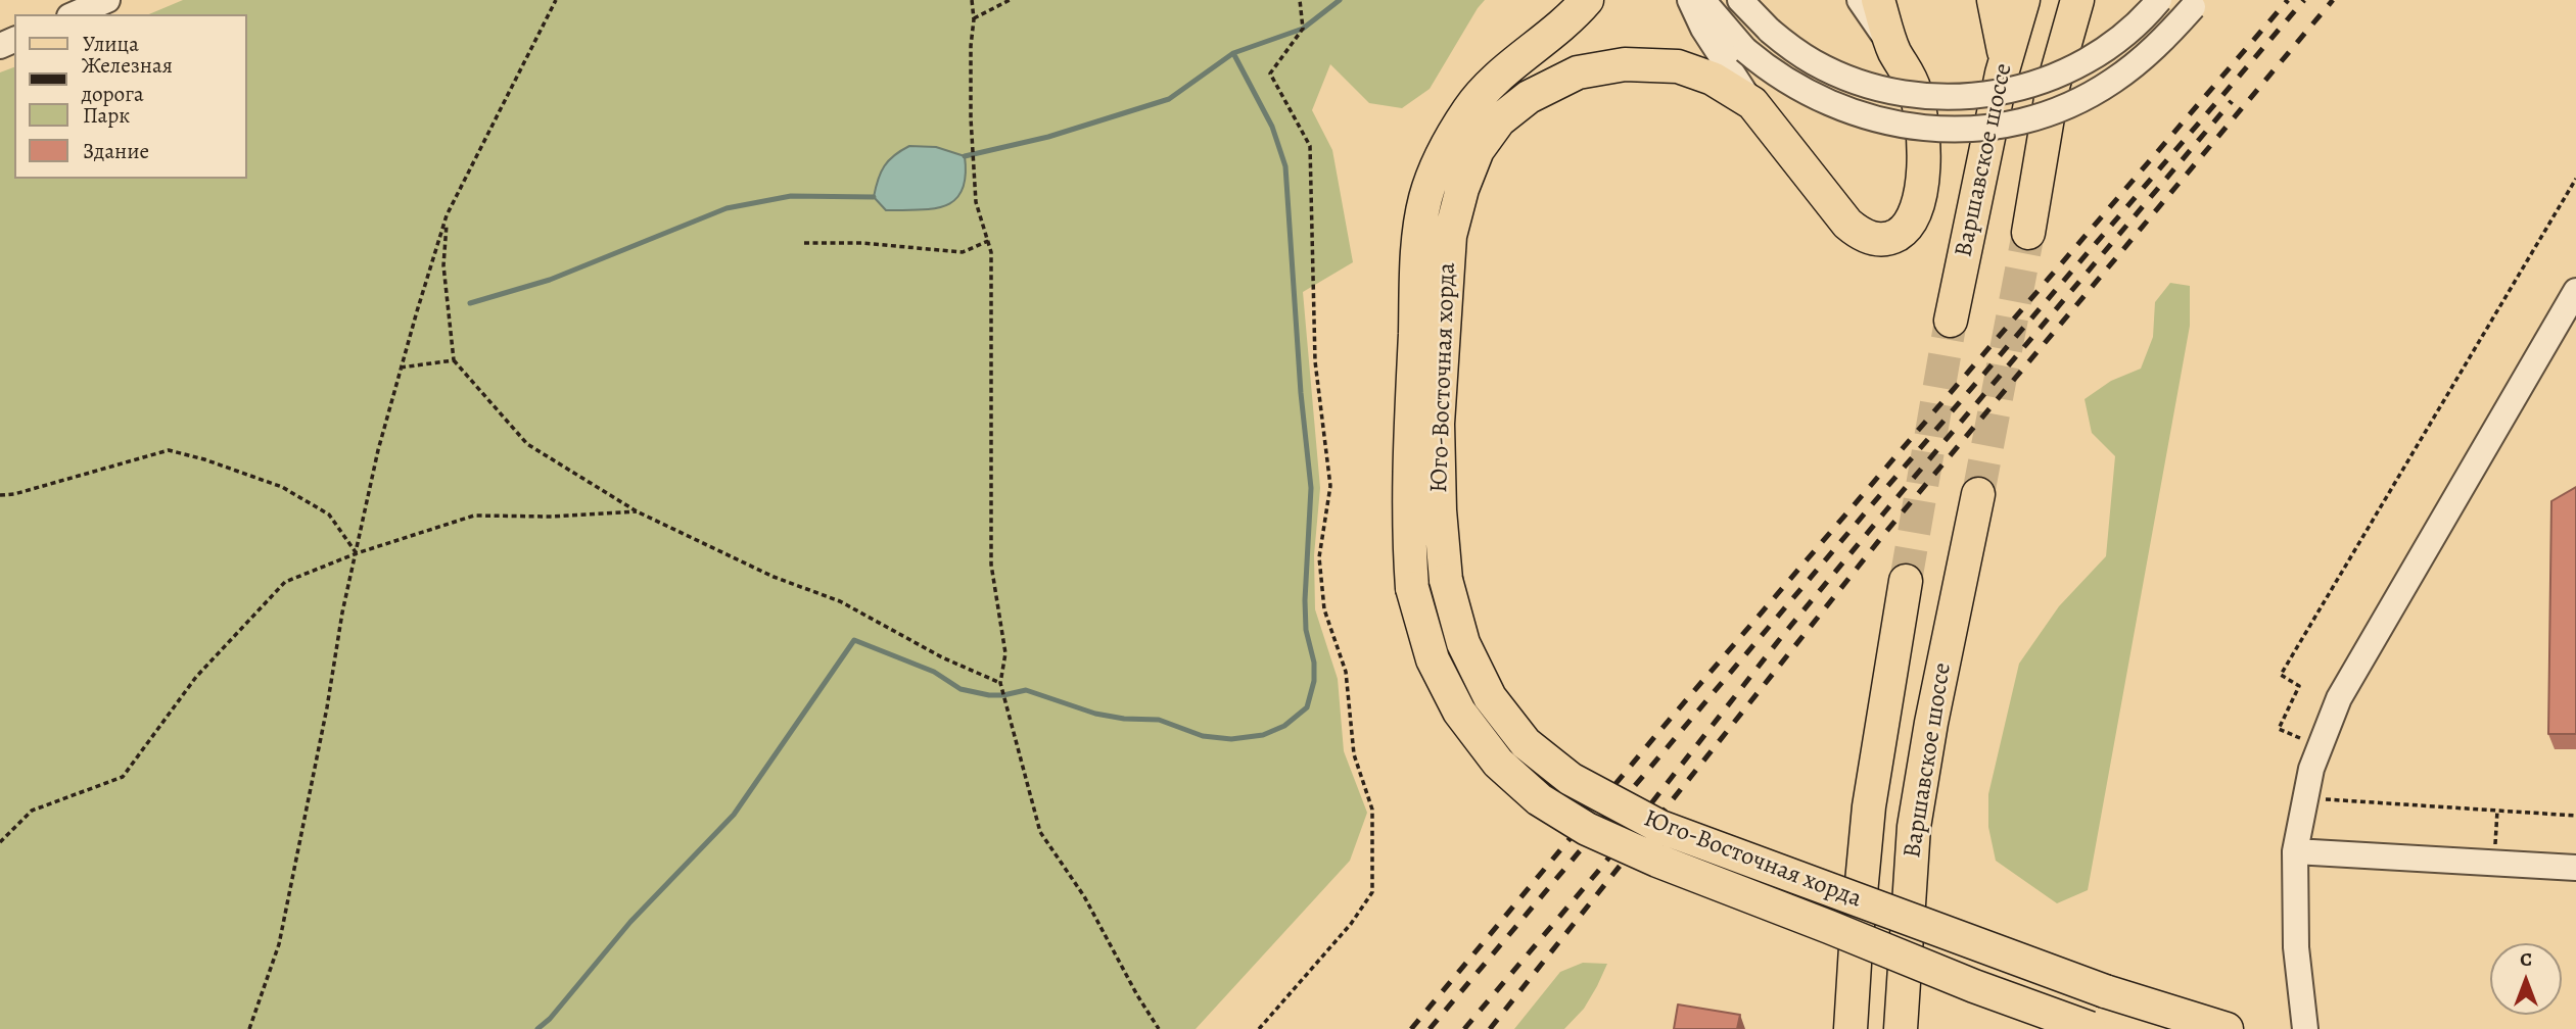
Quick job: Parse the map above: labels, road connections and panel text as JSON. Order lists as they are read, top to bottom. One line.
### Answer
{"streets":{"main road":["Варшавское шоссе","Юго-Восточная хорда"]},"legend":["Улица","Железная дорога","Парк","Здание"],"north":"top"}
